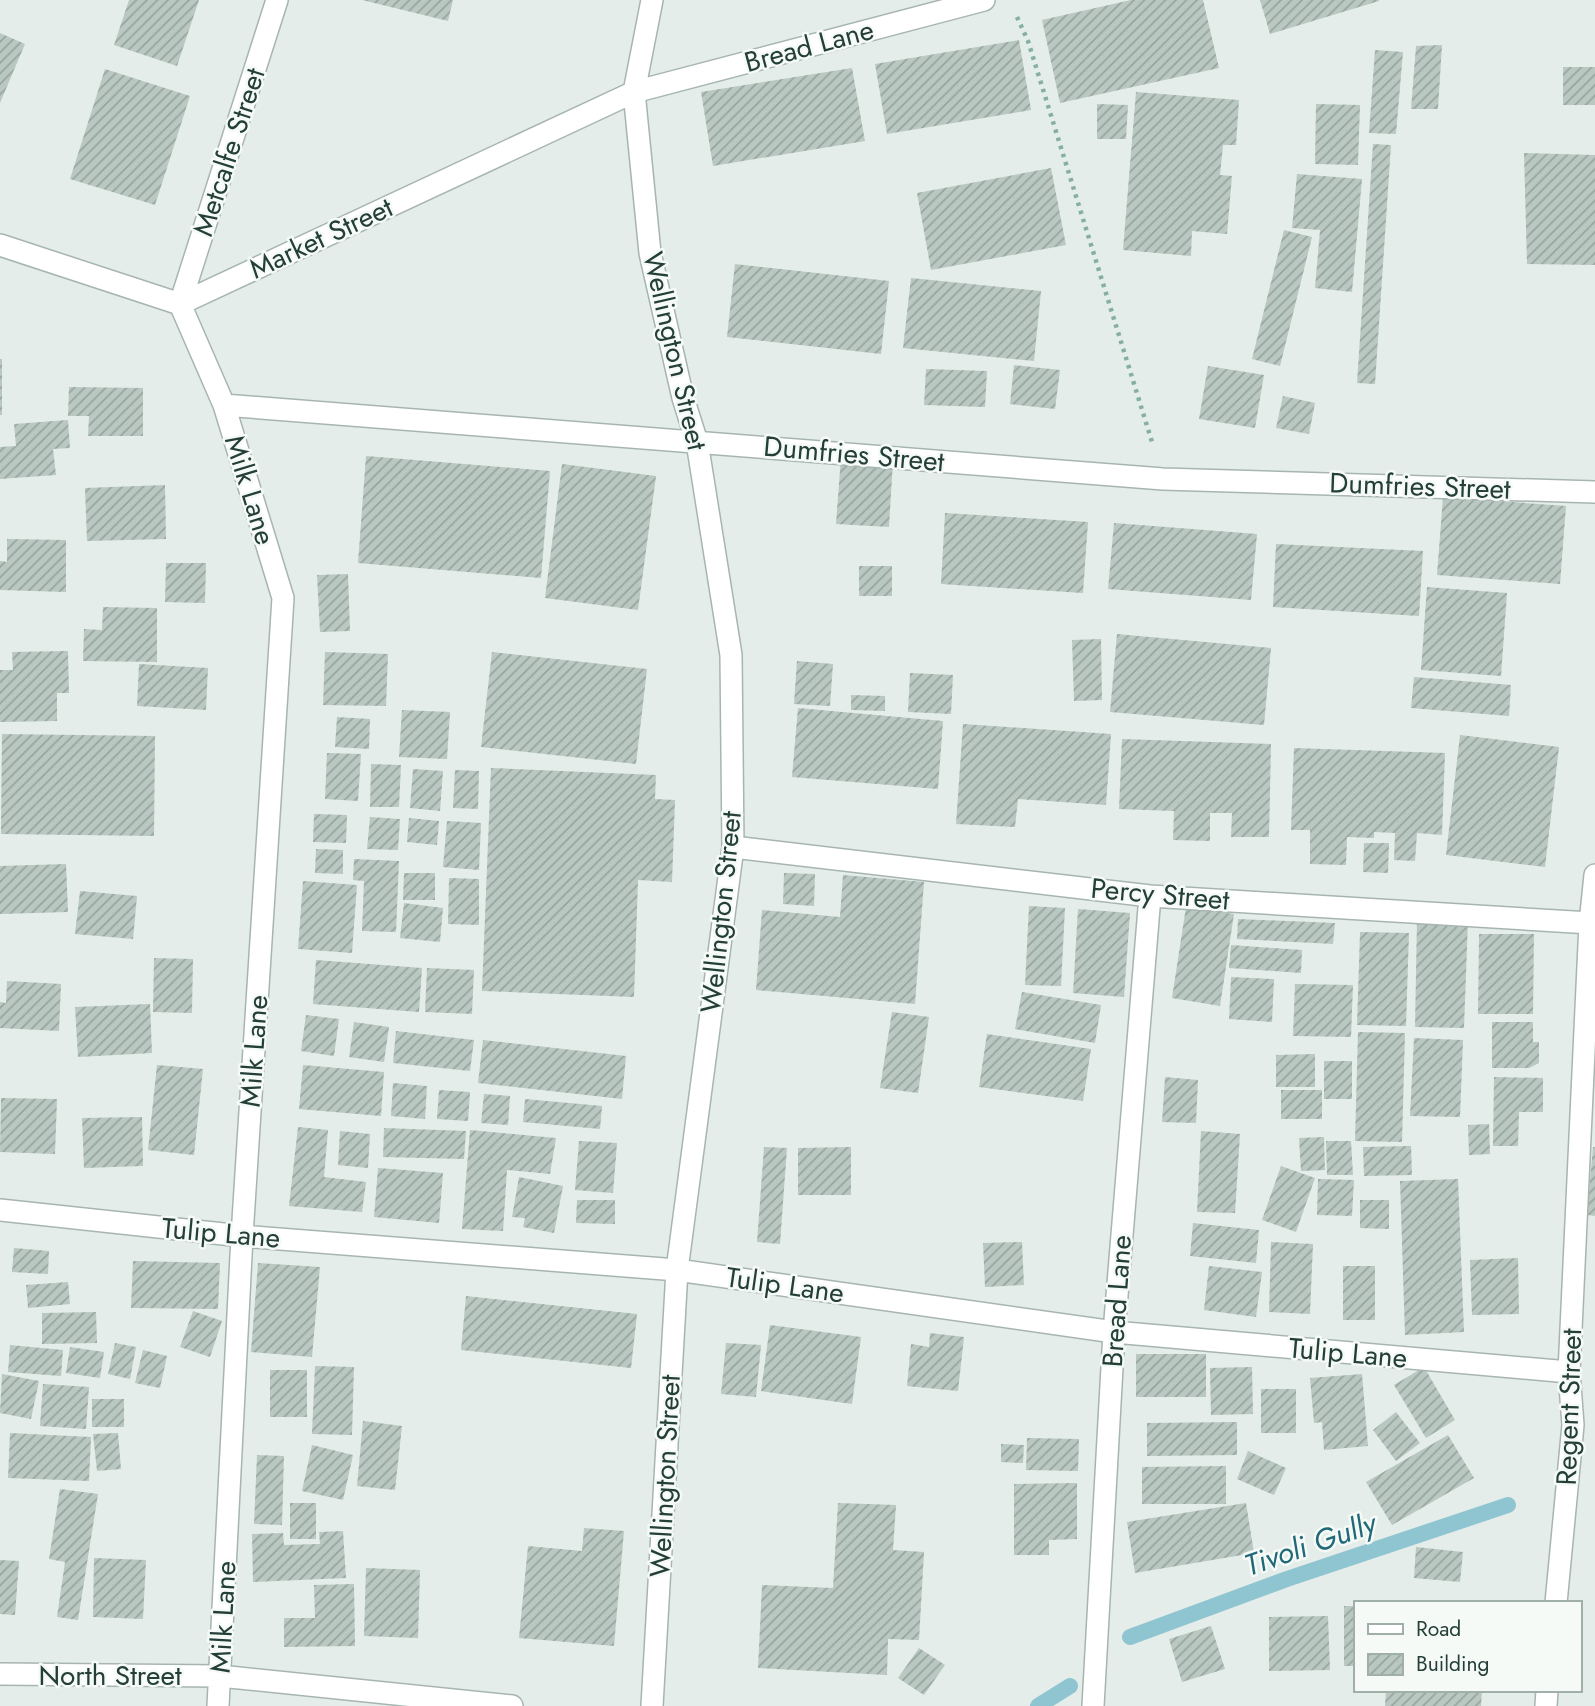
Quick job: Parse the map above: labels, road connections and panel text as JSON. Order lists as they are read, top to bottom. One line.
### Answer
{"streets":{"street":["Bread Lane","Metcalfe Street","Market Street","Wellington Street","Dumfries Street","Milk Lane","Percy Street","Tulip Lane","Regent Street","North Street"]},"crossings":[["Bread Lane","Market Street"],["Bread Lane","Wellington Street"],["Bread Lane","Percy Street"],["Bread Lane","Tulip Lane"],["Metcalfe Street","Market Street"],["Market Street","Wellington Street"],["Wellington Street","Dumfries Street"],["Wellington Street","Percy Street"],["Wellington Street","Tulip Lane"],["Dumfries Street","Milk Lane"],["Milk Lane","Tulip Lane"],["Milk Lane","North Street"],["Percy Street","Regent Street"],["Tulip Lane","Regent Street"]],"water":["Tivoli Gully"],"legend":["Road","Building"]}
